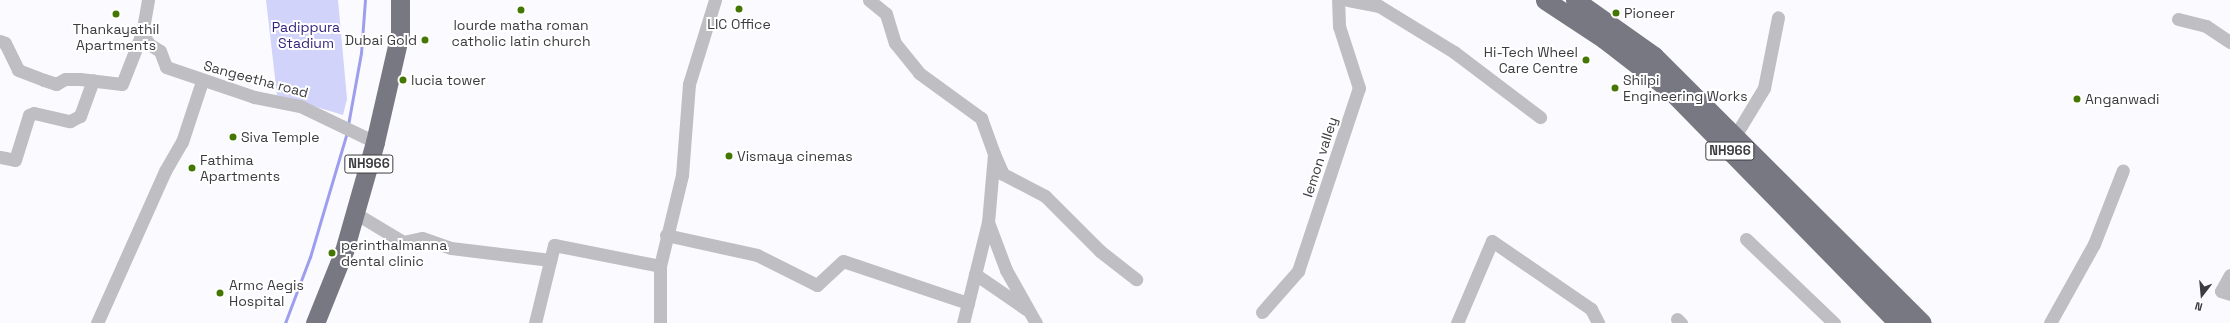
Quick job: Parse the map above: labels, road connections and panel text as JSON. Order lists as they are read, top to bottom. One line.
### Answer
{"streets":{"highway":["NH966"],"street":["Sangeetha road","lemon valley"]},"crossings":[["Sangeetha road","NH966"]],"parks":["Padippura Stadium"],"places":["LIC Office","lourde matha roman catholic latin church","Pioneer","Thankayathil Apartments","Dubai Gold","Hi-Tech Wheel Care Centre","lucia tower","Shilpi Engineering Works","Anganwadi","Siva Temple","Vismaya cinemas","Fathima Apartments","perinthalmanna dental clinic","Armc Aegis Hospital"],"north":"bottom"}
